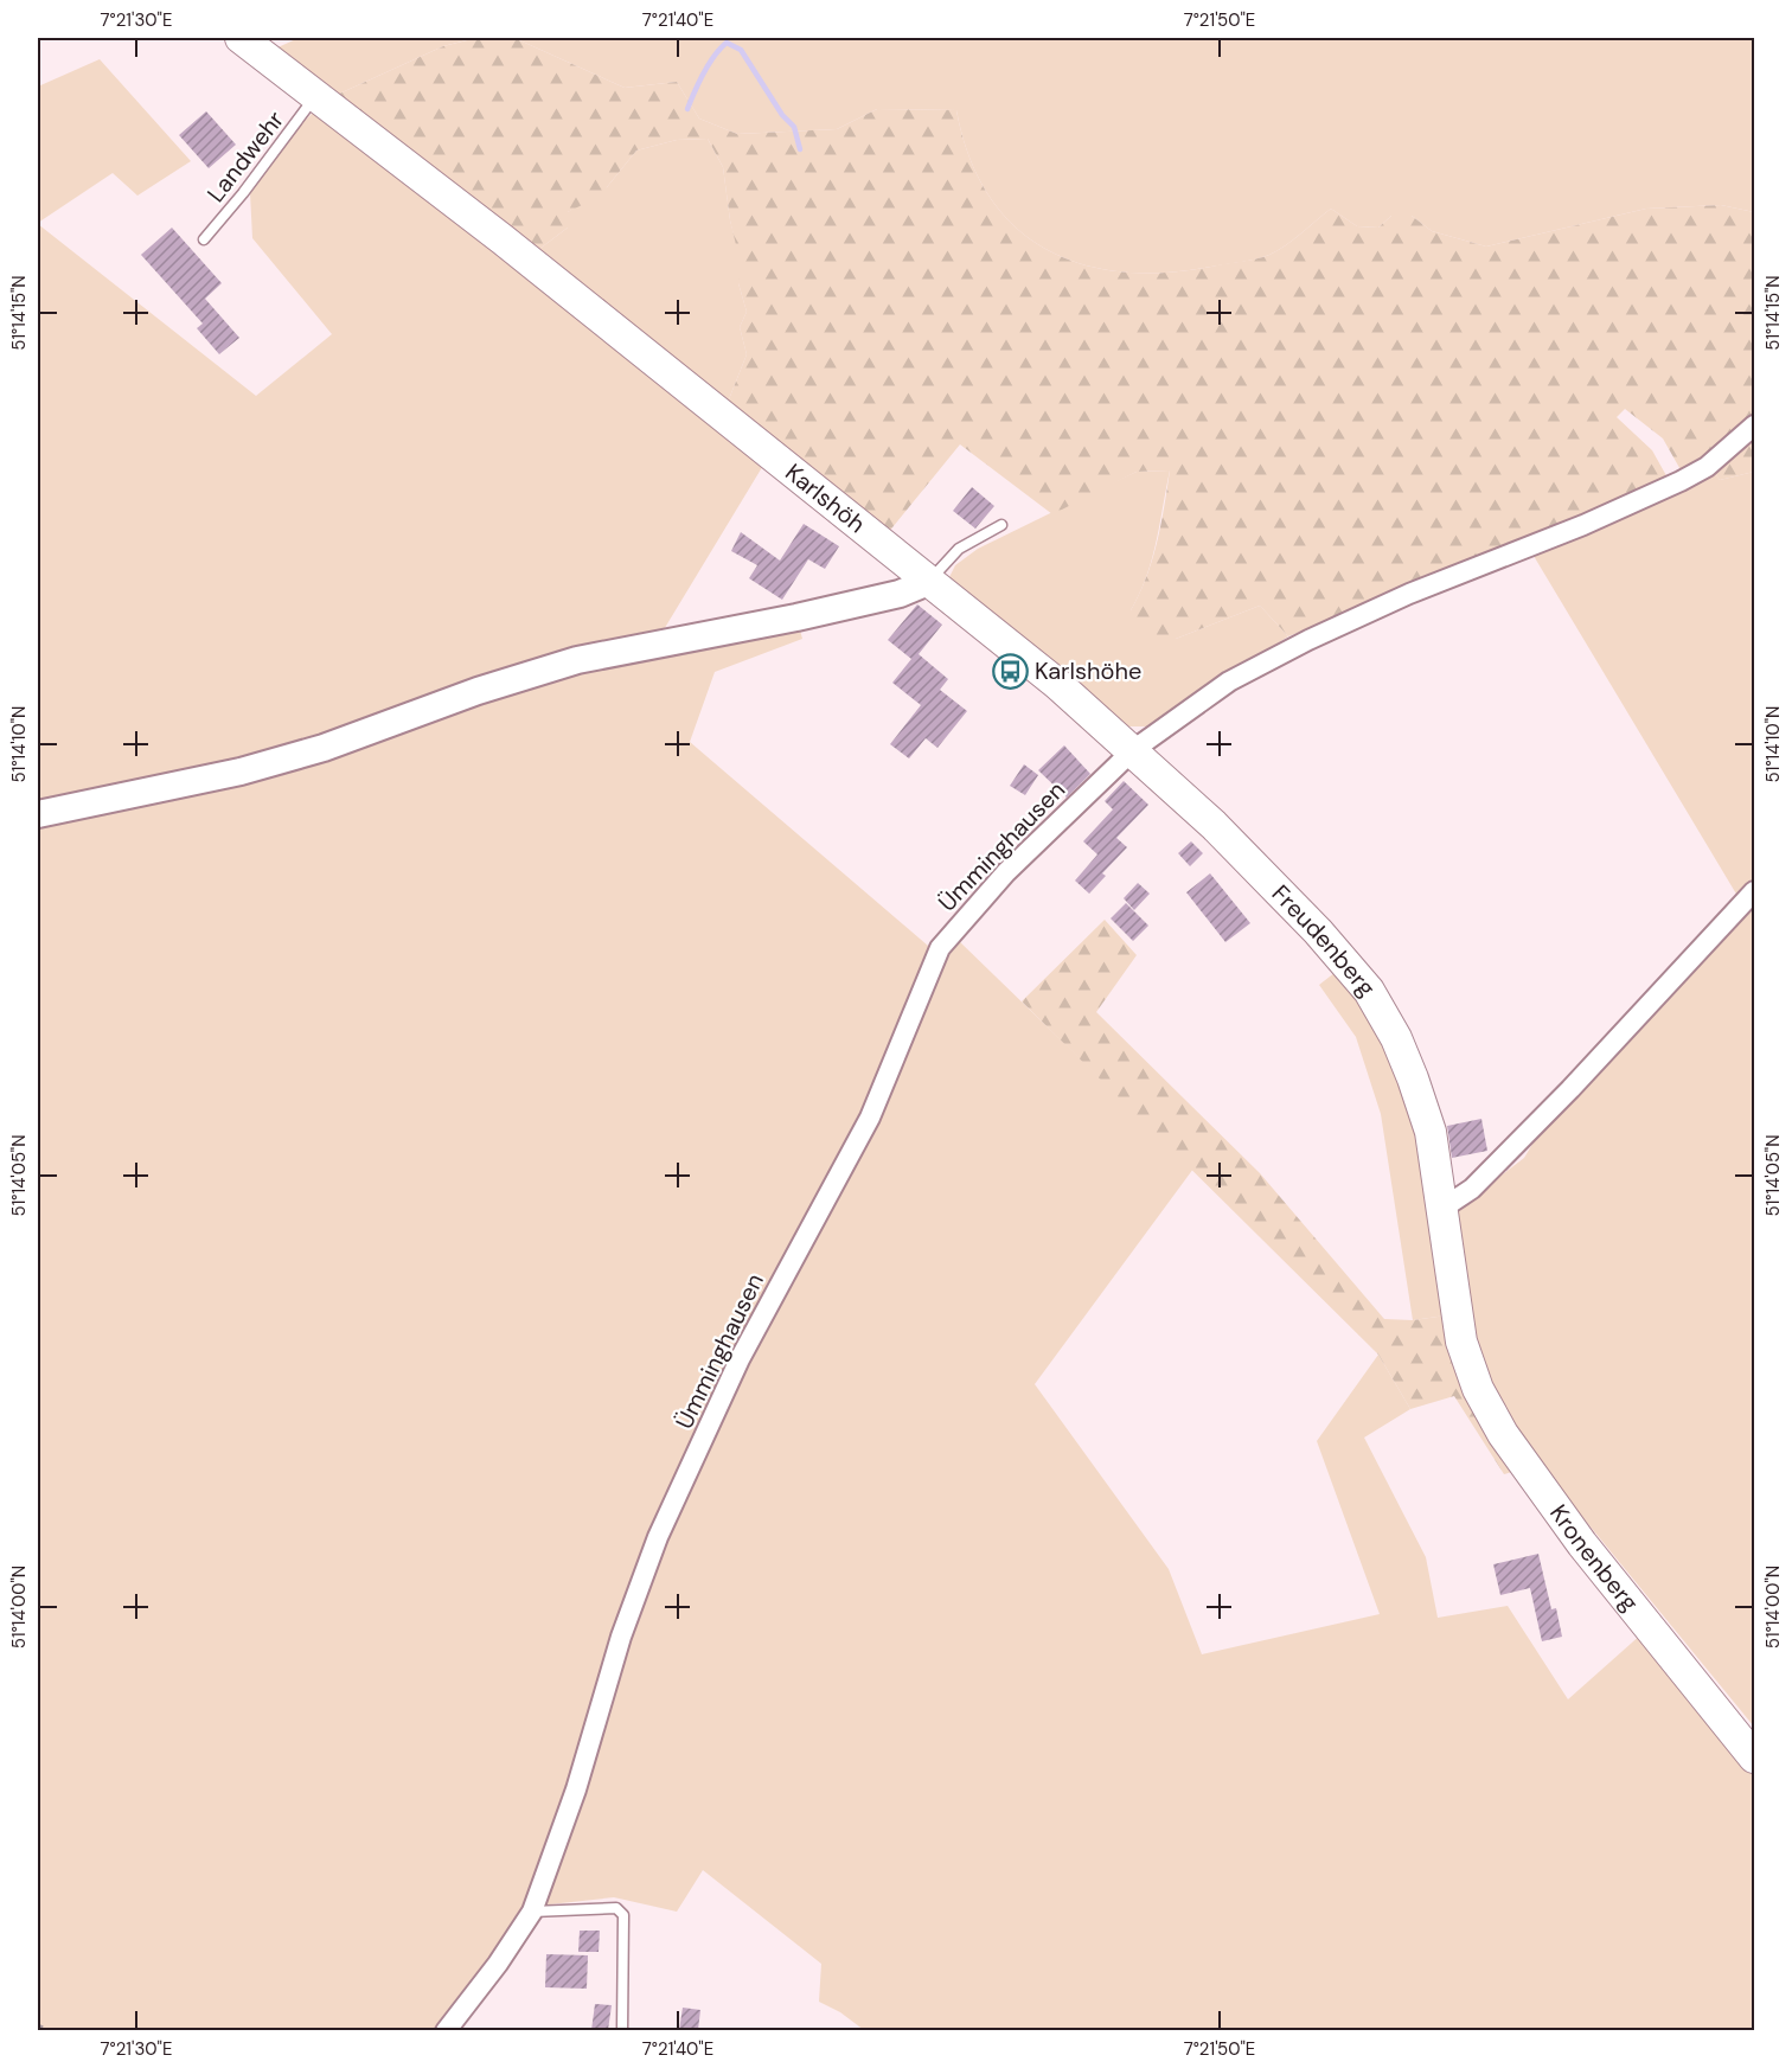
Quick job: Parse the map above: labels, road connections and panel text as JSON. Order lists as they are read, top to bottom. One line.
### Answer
{"streets":{"main road":["Karlshöh","Freudenberg","Kronenberg"],"street":["Ümminghausen"],"lane":["Landwehr"]},"crossings":[["Landwehr","Karlshöh"],["Karlshöh","Freudenberg"],["Ümminghausen","Freudenberg"],["Freudenberg","Kronenberg"]],"places":{"bus stop":["Karlshöhe"]},"coordinates":["7°21'30\"E","7°21'40\"E","7°21'50\"E","51°14'15\"N","51°14'10\"N","51°14'05\"N","51°14'00\"N"]}
